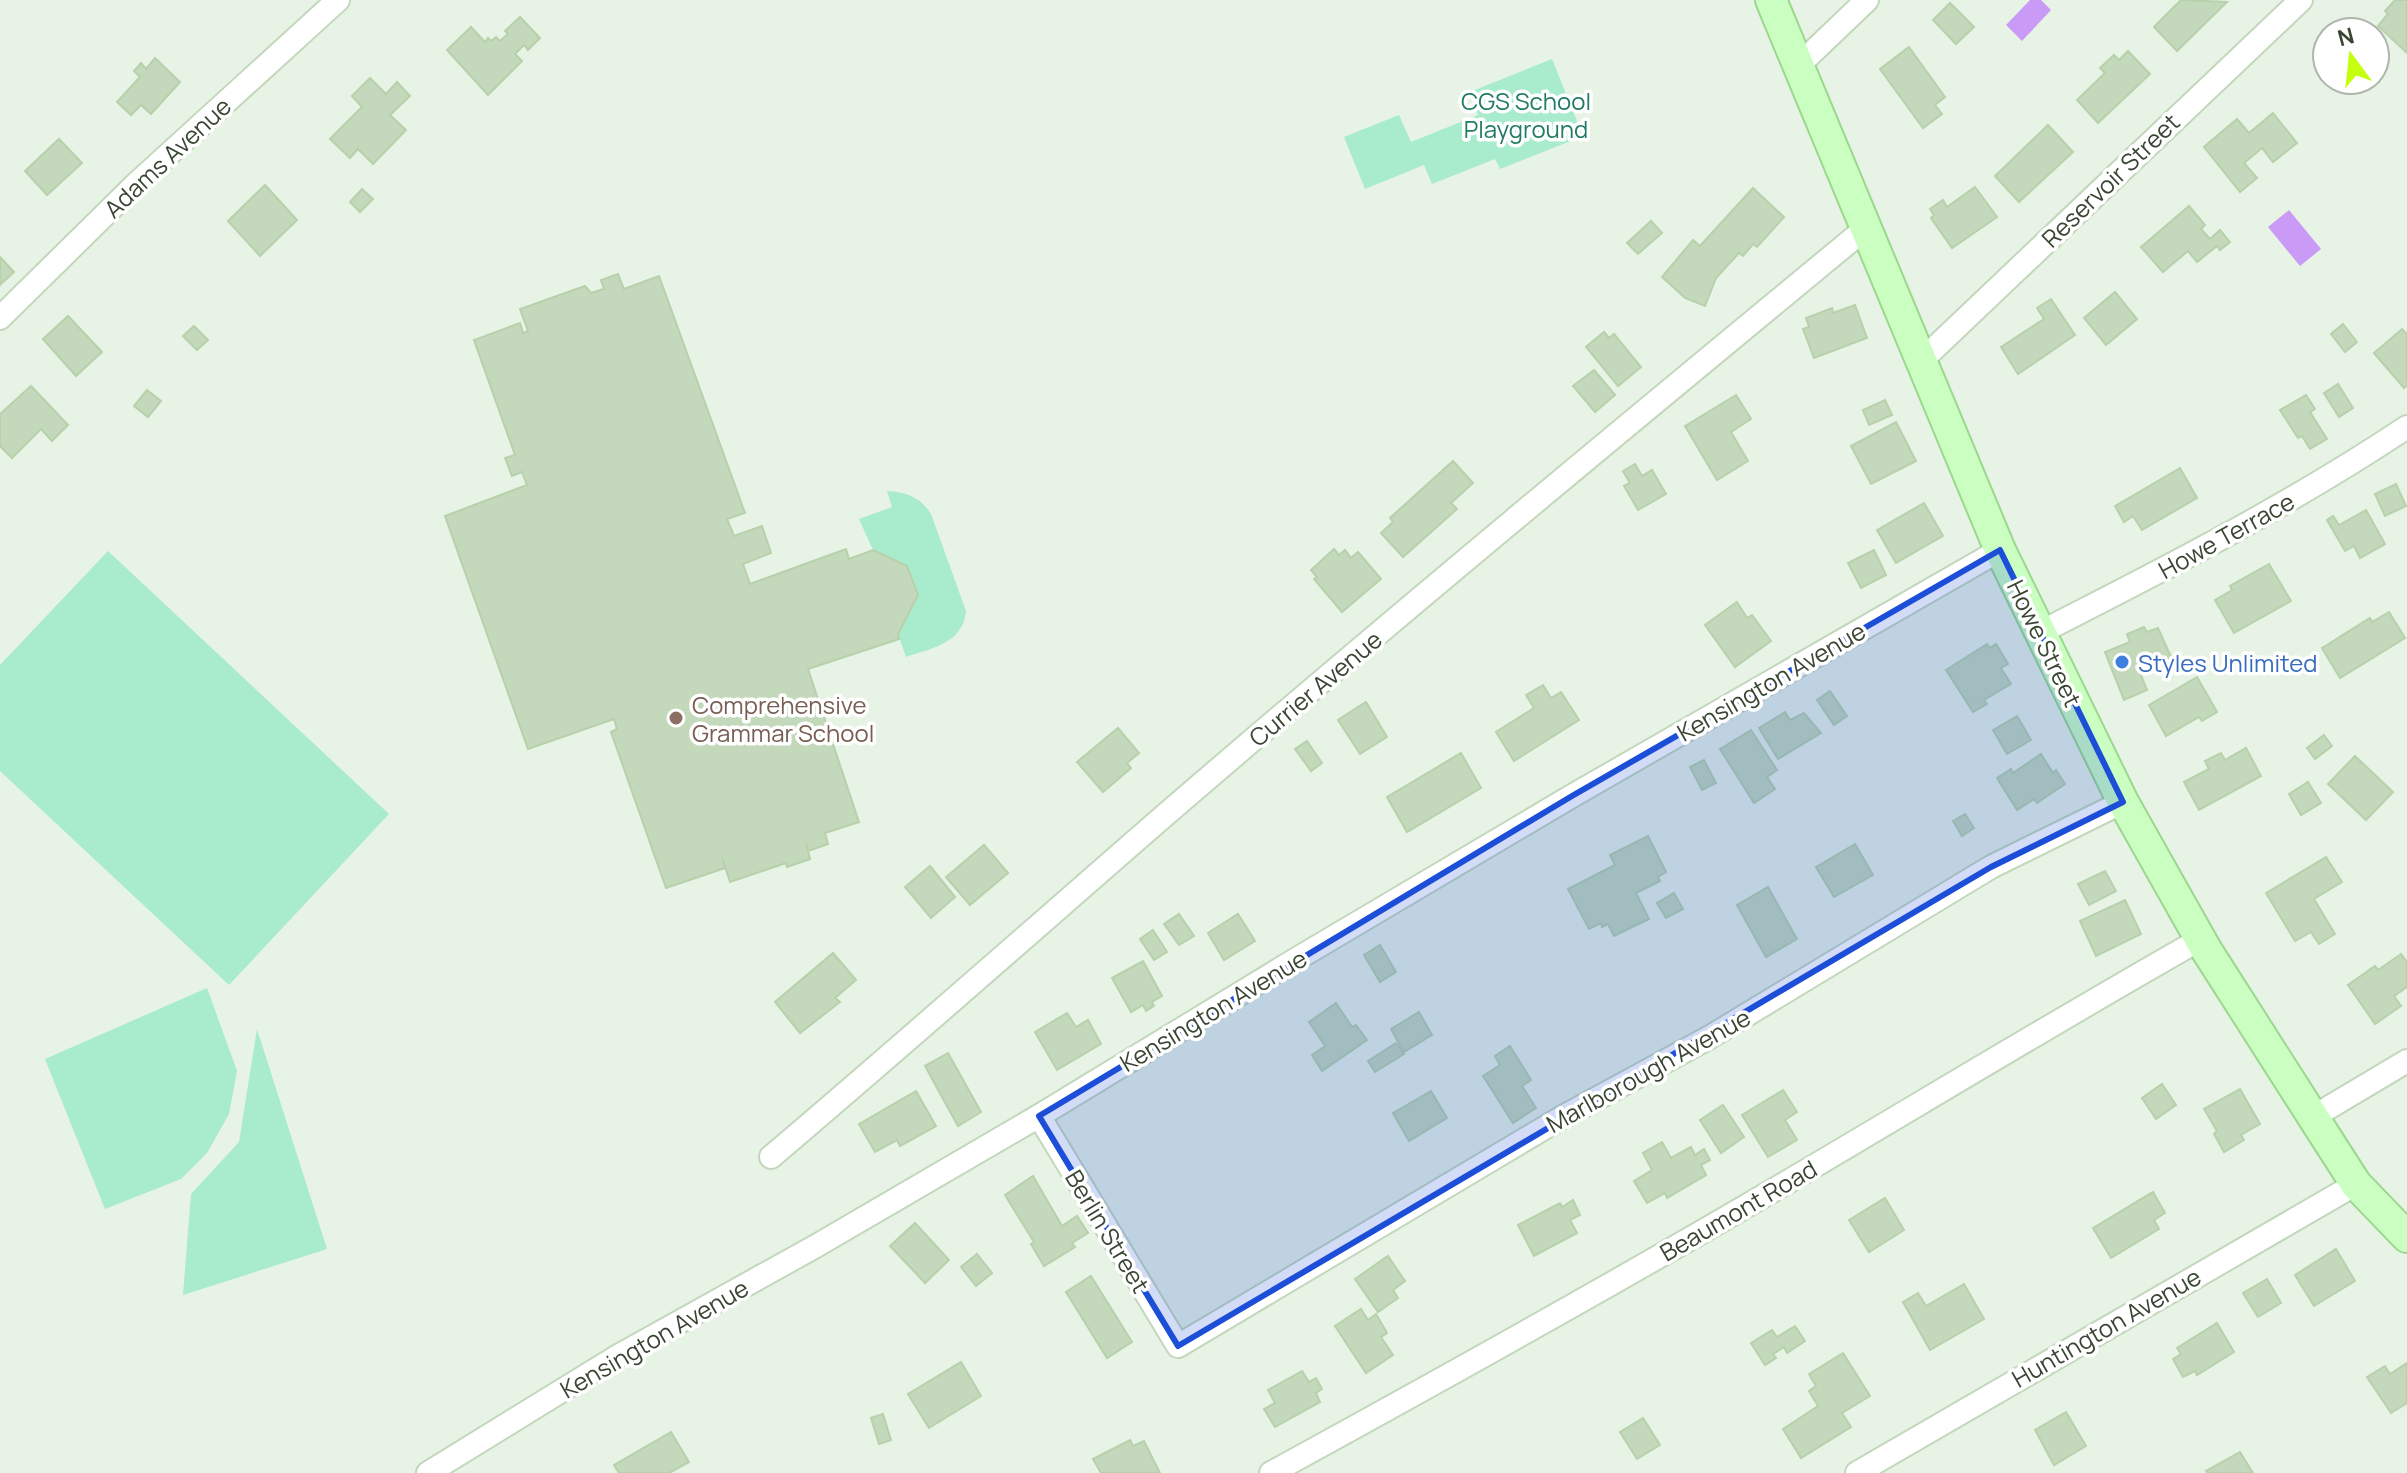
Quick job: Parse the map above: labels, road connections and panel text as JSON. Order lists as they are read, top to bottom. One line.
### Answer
{"streets":{"main road":["Howe Street"],"street":["Adams Avenue","Reservoir Street","Howe Terrace","Kensington Avenue","Currier Avenue","Marlborough Avenue","Beaumont Road","Berlin Street","Huntington Avenue"]},"crossings":[["Reservoir Street","Howe Street"],["Howe Terrace","Howe Street"],["Howe Street","Kensington Avenue"],["Howe Street","Currier Avenue"],["Howe Street","Marlborough Avenue"],["Howe Street","Beaumont Road"],["Howe Street","Huntington Avenue"],["Kensington Avenue","Berlin Street"],["Marlborough Avenue","Berlin Street"]],"parks":["CGS School Playground"],"places":["Styles Unlimited","Comprehensive Grammar School"],"north":"top"}
